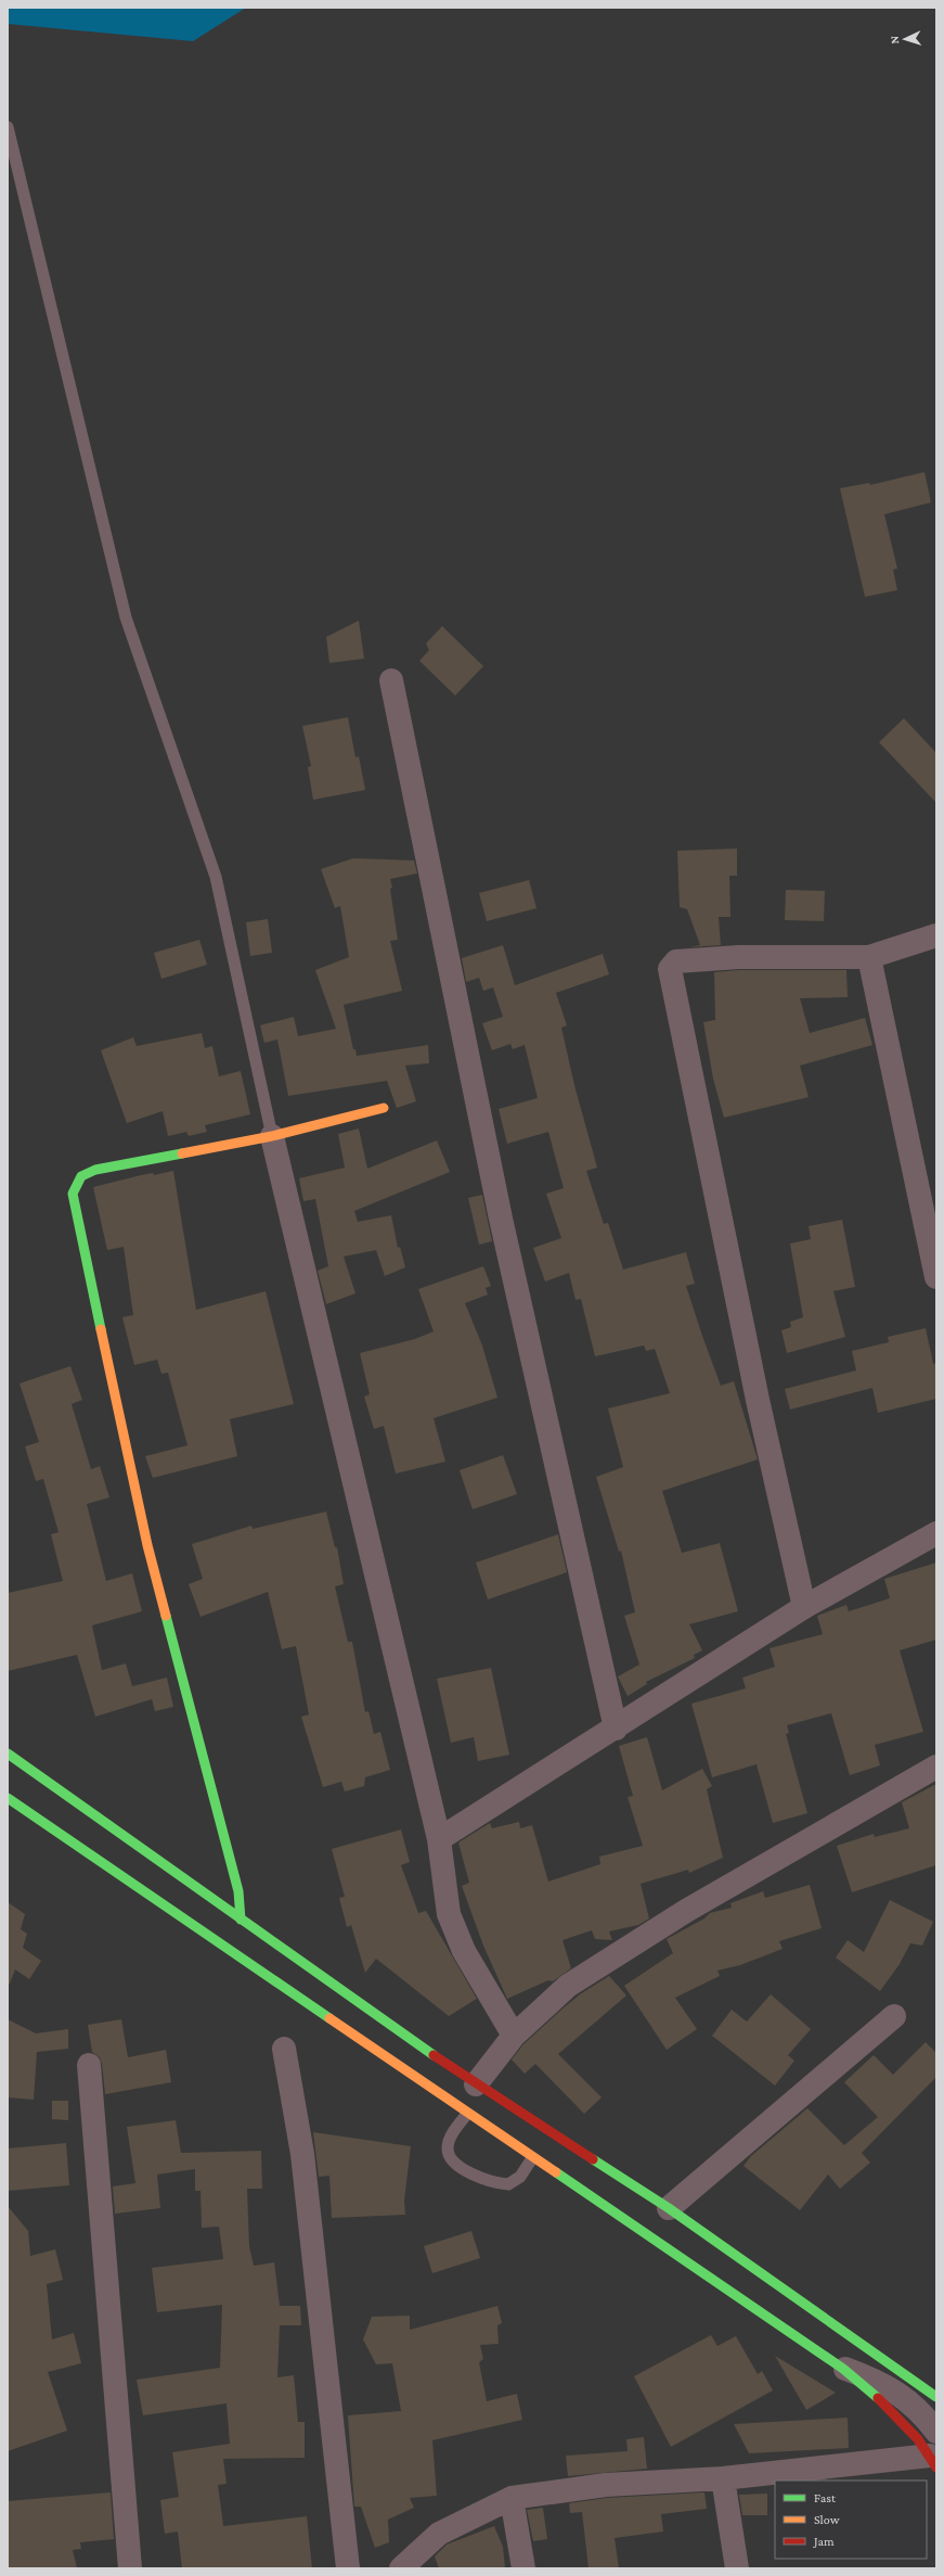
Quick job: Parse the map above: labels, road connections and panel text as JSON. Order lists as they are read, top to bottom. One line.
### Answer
{"legend":["Fast","Slow","Jam"],"north":"left"}
